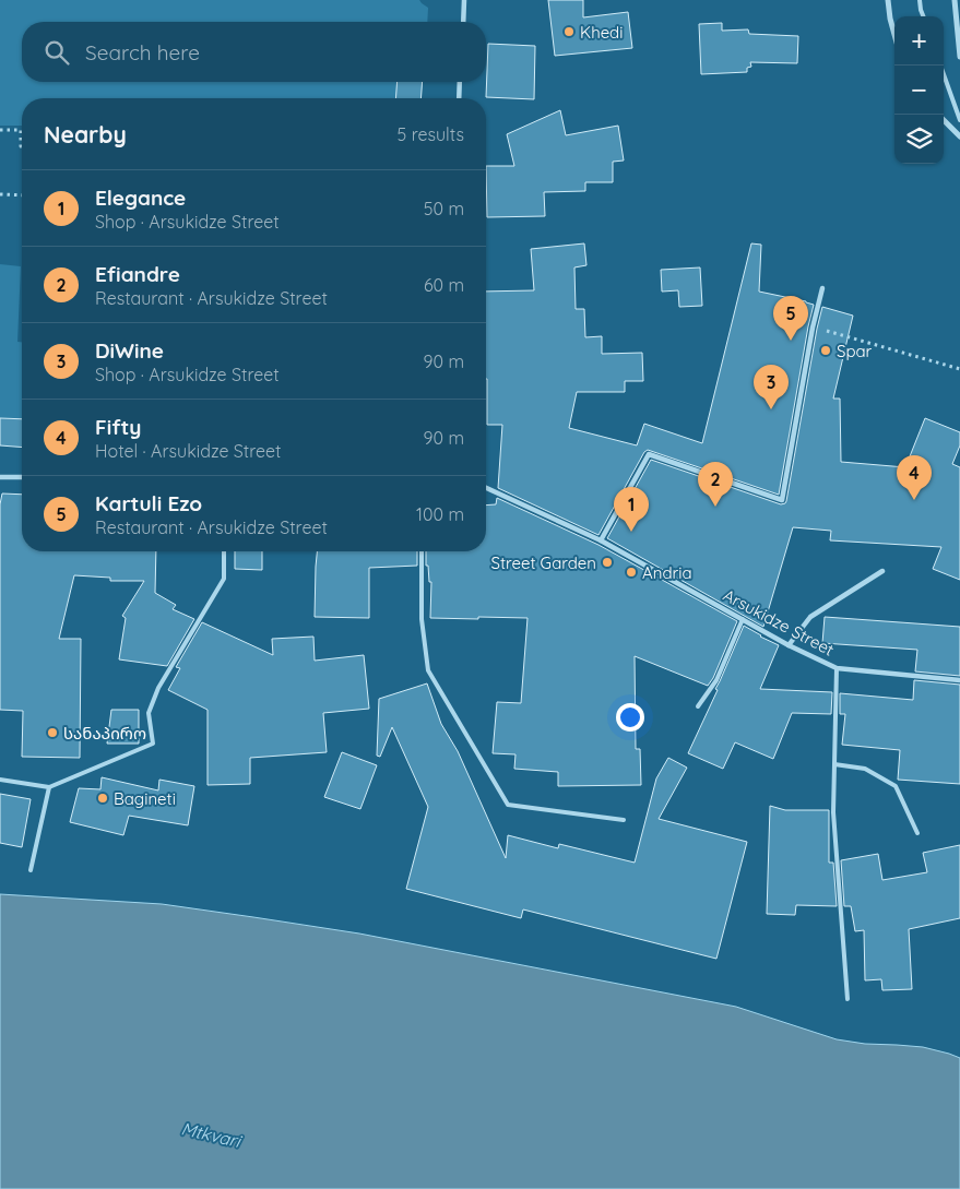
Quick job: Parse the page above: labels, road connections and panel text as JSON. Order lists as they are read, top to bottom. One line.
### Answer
{"streets":{"street":["Arsukidze Street"]},"water":["Mtkvari"],"places":["Khedi","Spar","Street Garden","Andria","სანაპირო","Bagineti"],"page":{"map_buttons":["+","−"],"search":"Search here","heading":["Nearby","5 results"],"list":[{"mark":"1","name":"Elegance","note":"Shop · Arsukidze Street","value":"50 m"},{"mark":"2","name":"Efiandre","note":"Restaurant · Arsukidze Street","value":"60 m"},{"mark":"3","name":"DiWine","note":"Shop · Arsukidze Street","value":"90 m"},{"mark":"4","name":"Fifty","note":"Hotel · Arsukidze Street","value":"90 m"},{"mark":"5","name":"Kartuli Ezo","note":"Restaurant · Arsukidze Street","value":"100 m"}],"pins":["5","3","4","2","1"]}}
